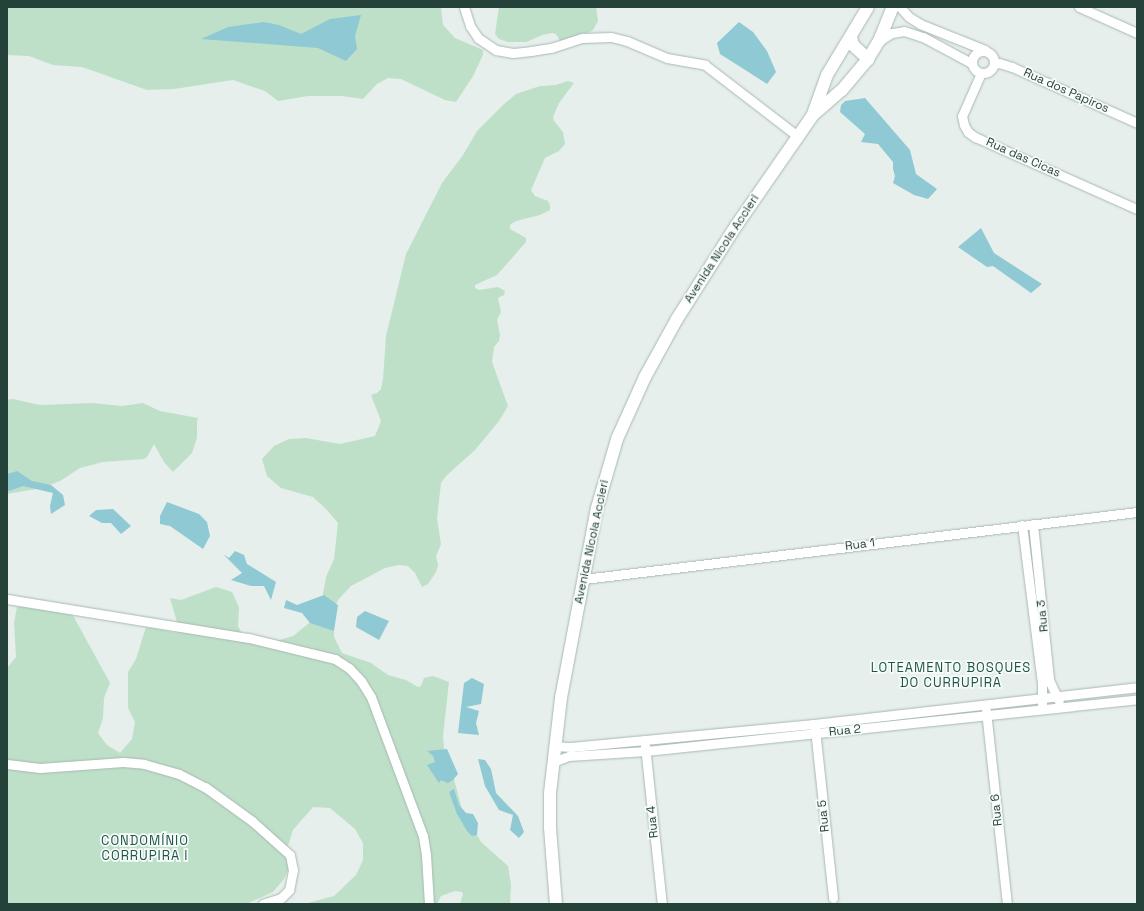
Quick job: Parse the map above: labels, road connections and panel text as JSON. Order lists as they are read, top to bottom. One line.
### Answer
{"streets":{"street":["Rua dos Papiros","Rua das Cicas","Avenida Nicola Accieri","Rua 1","Rua 3","Rua 2","Rua 6","Rua 5","Rua 4"]},"crossings":[["Rua dos Papiros","Rua das Cicas"],["Avenida Nicola Accieri","Rua 1"],["Avenida Nicola Accieri","Rua 2"],["Rua 1","Rua 3"],["Rua 3","Rua 2"],["Rua 2","Rua 6"],["Rua 2","Rua 5"],["Rua 2","Rua 4"]],"districts":["LOTEAMENTO BOSQUES DO CURRUPIRA","CONDOMÍNIO CORRUPIRA I"]}
